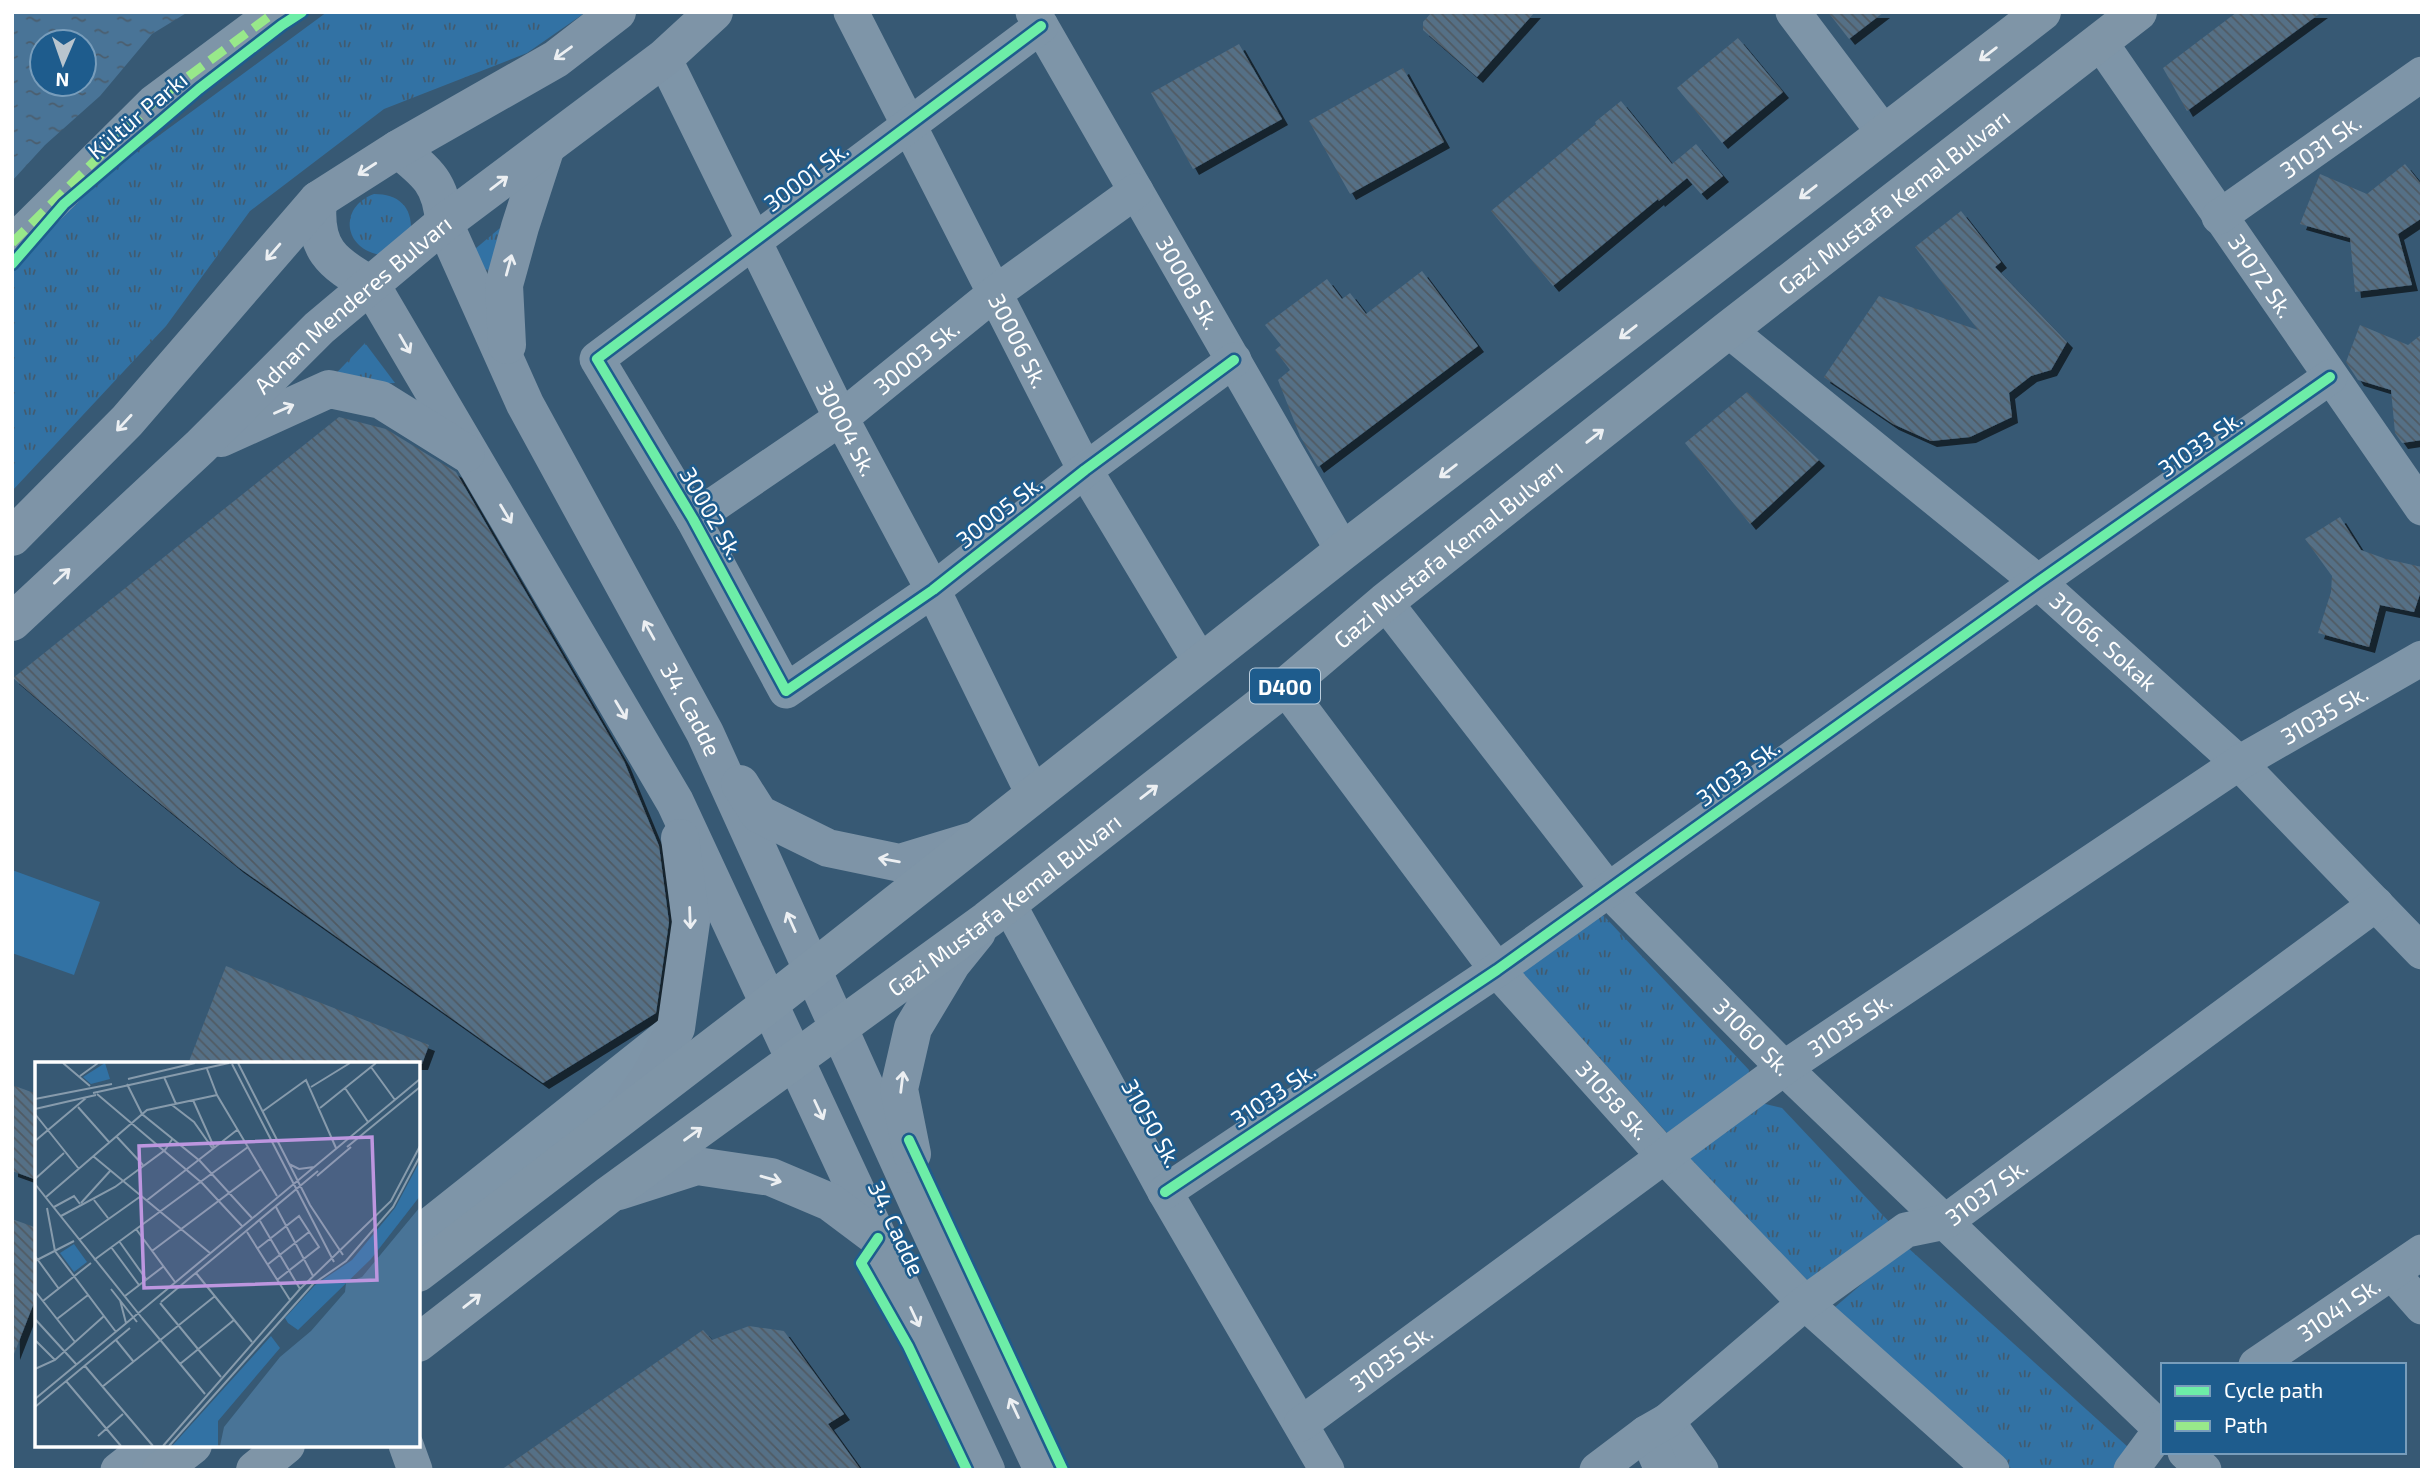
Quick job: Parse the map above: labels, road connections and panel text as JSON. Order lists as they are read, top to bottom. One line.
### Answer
{"streets":{"highway":["Gazi Mustafa Kemal Bulvarı","D400"],"main road":["Adnan Menderes Bulvarı","34. Cadde"],"street":["Kültür Parkı","31031 Sk.","30001 Sk.","31072 Sk.","30008 Sk.","30006 Sk.","30003 Sk.","30004 Sk.","31033 Sk.","30005 Sk.","30002 Sk.","31066. Sokak","31035 Sk.","31060 Sk.","31058 Sk.","31050 Sk.","31037 Sk.","31041 Sk."]},"crossings":[["31031 Sk.","31072 Sk."],["30001 Sk.","30008 Sk."],["30001 Sk.","30006 Sk."],["30001 Sk.","30004 Sk."],["30001 Sk.","30002 Sk."],["Gazi Mustafa Kemal Bulvarı","31072 Sk."],["Gazi Mustafa Kemal Bulvarı","31066. Sokak"],["Gazi Mustafa Kemal Bulvarı","34. Cadde"],["Gazi Mustafa Kemal Bulvarı","31060 Sk."],["Gazi Mustafa Kemal Bulvarı","31058 Sk."],["Gazi Mustafa Kemal Bulvarı","31050 Sk."],["31072 Sk.","31033 Sk."],["30008 Sk.","30003 Sk."],["30008 Sk.","30005 Sk."],["Adnan Menderes Bulvarı","30004 Sk."],["Adnan Menderes Bulvarı","34. Cadde"],["30006 Sk.","30003 Sk."],["30006 Sk.","30005 Sk."],["30003 Sk.","30004 Sk."],["30003 Sk.","30002 Sk."],["30004 Sk.","30005 Sk."],["31033 Sk.","31066. Sokak"],["31033 Sk.","31060 Sk."],["31033 Sk.","31058 Sk."],["31033 Sk.","31050 Sk."],["30005 Sk.","30002 Sk."],["31066. Sokak","31035 Sk."],["31066. Sokak","31037 Sk."],["31035 Sk.","31060 Sk."],["31035 Sk.","31058 Sk."],["31035 Sk.","31050 Sk."],["31060 Sk.","31037 Sk."],["31058 Sk.","31037 Sk."]],"legend":["Cycle path","Path"],"north":"bottom"}
